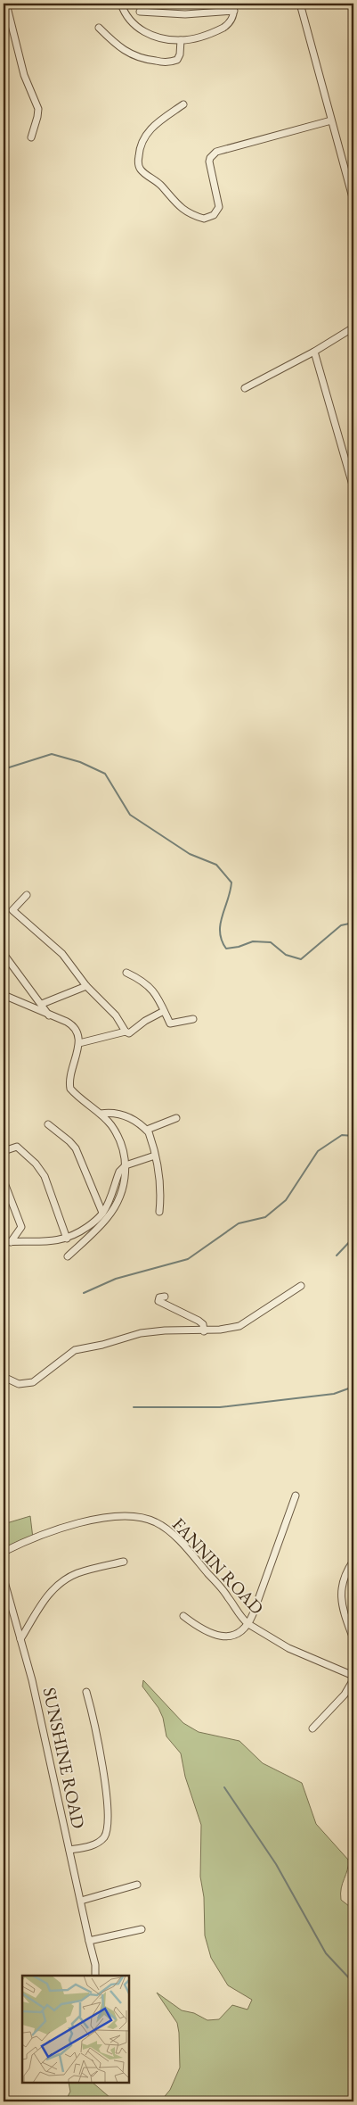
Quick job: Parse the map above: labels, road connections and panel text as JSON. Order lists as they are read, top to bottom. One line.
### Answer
{"streets":{"street":["FANNIN ROAD","SUNSHINE ROAD"]}}
